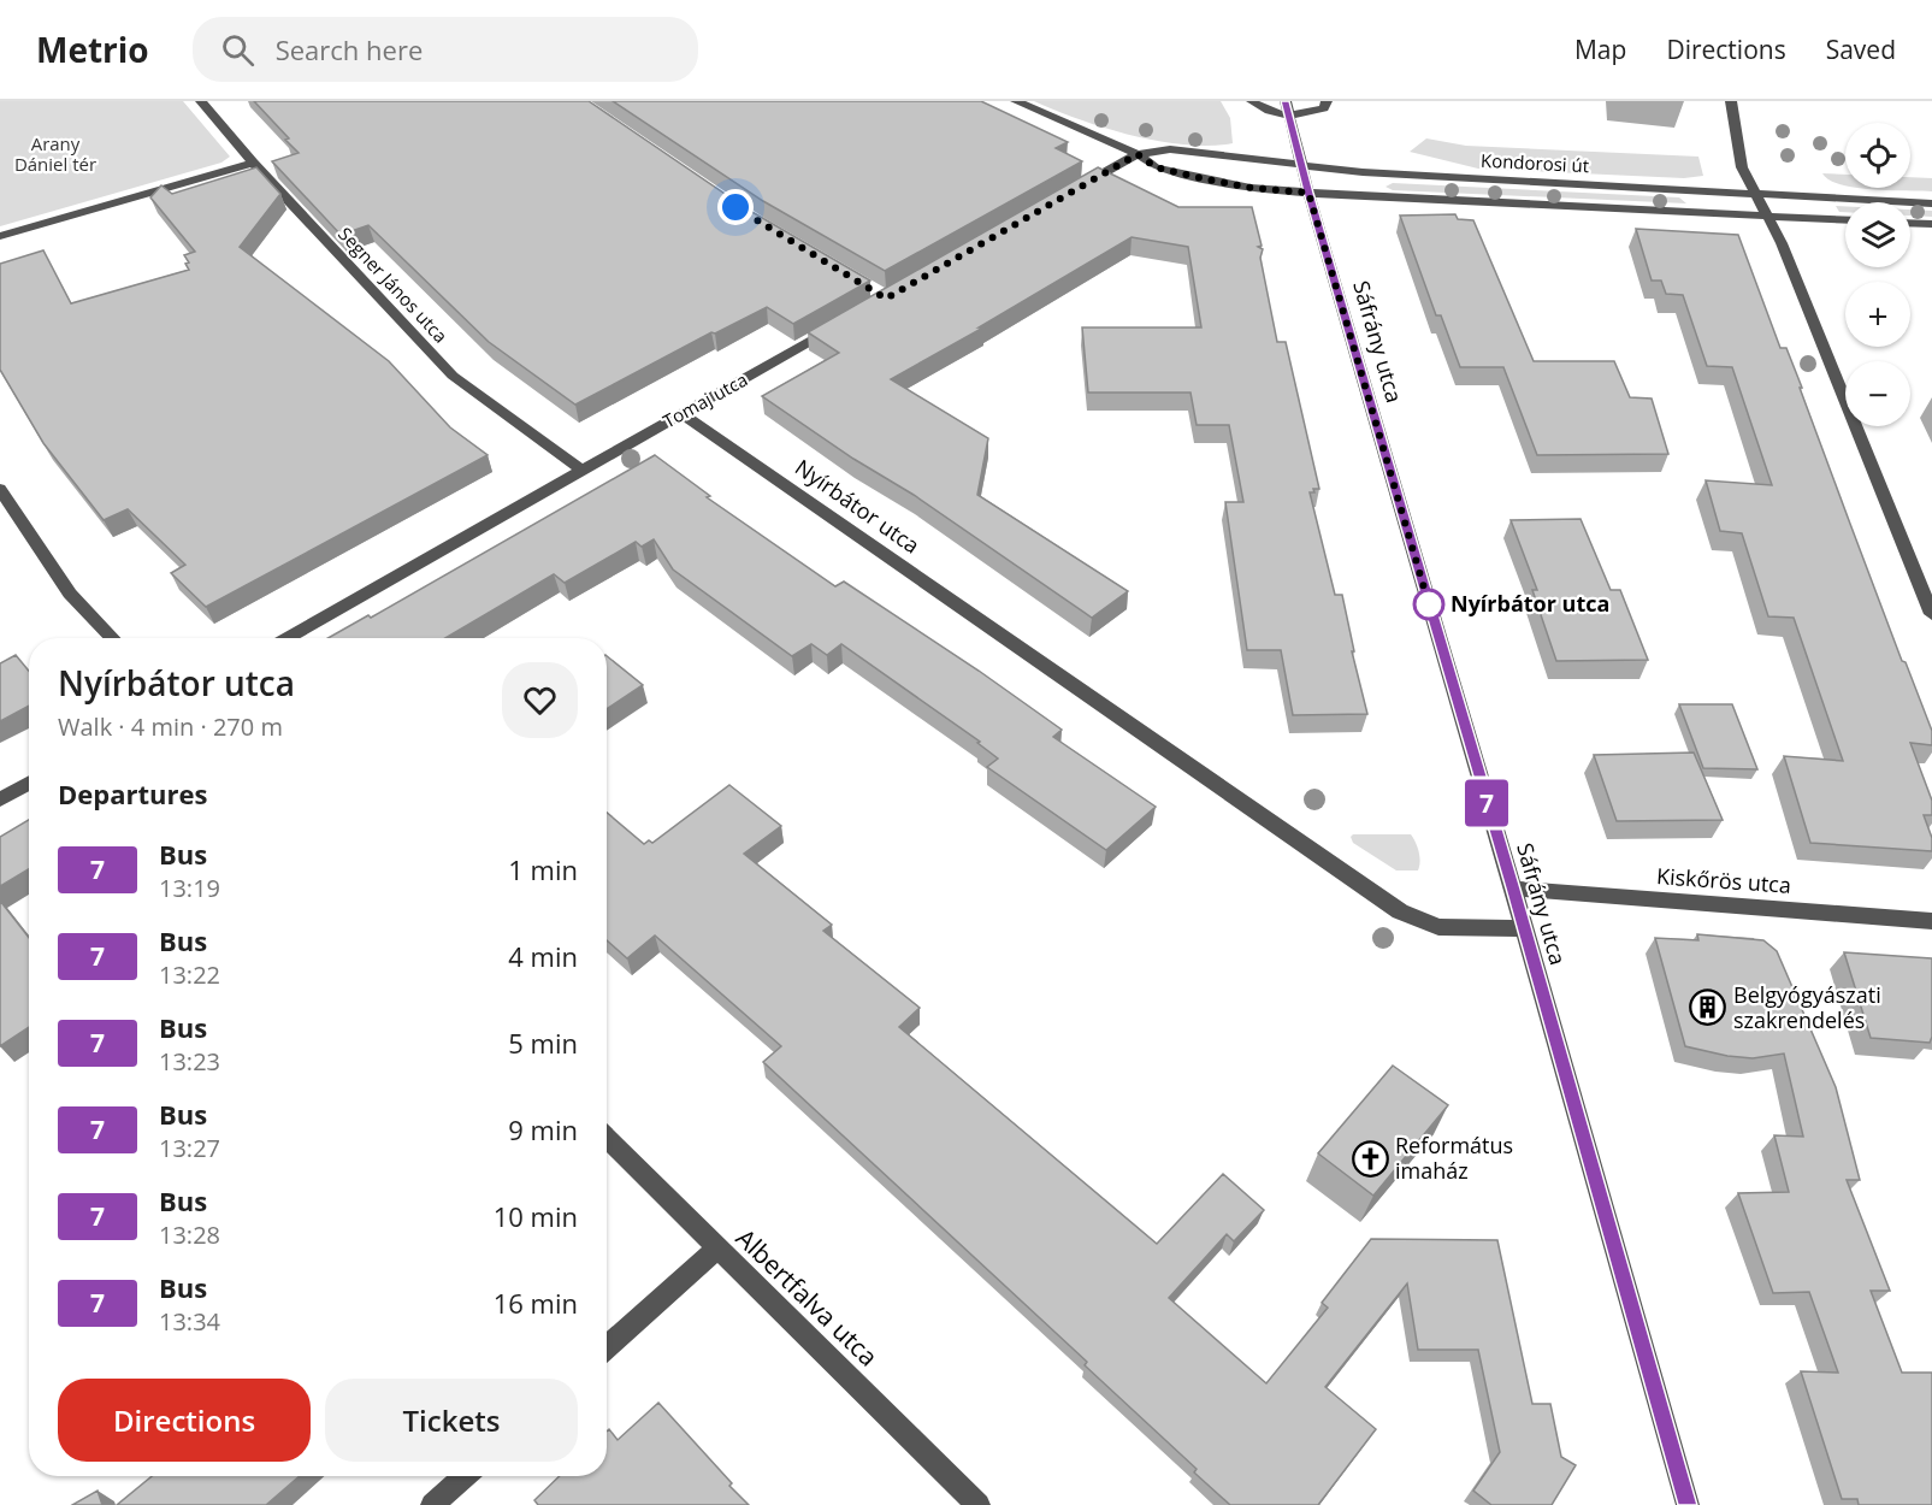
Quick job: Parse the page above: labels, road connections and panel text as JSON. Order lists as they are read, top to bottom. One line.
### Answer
{"streets":{"street":["Kondorosi út","Segner János utca","Sáfrány utca","Tomaj utca","Nyírbátor utca","Kiskőrös utca","Albertfalva utca"]},"crossings":[["Kondorosi út","Sáfrány utca"],["Segner János utca","Tomaj utca"],["Sáfrány utca","Nyírbátor utca"],["Sáfrány utca","Kiskőrös utca"],["Tomaj utca","Nyírbátor utca"]],"parks":["Arany Dániel tér"],"places":{"other":["Nyírbátor utca"],"building":["Belgyógyászati szakrendelés"],"church":["Református imaház"]},"lines":["bus line 7"],"page":{"header":"Metrio","search":"Search here","nav":["Map","Directions","Saved"],"on_map":"7","map_buttons":["+","−"],"heading":[["Nyírbátor utca","Walk · 4 min · 270 m"],"Departures"],"list":[{"mark":"7","name":"Bus","note":"13:19","value":"1 min"},{"mark":"7","name":"Bus","note":"13:22","value":"4 min"},{"mark":"7","name":"Bus","note":"13:23","value":"5 min"},{"mark":"7","name":"Bus","note":"13:27","value":"9 min"},{"mark":"7","name":"Bus","note":"13:28","value":"10 min"},{"mark":"7","name":"Bus","note":"13:34","value":"16 min"}],"buttons":["Directions","Tickets"]}}
